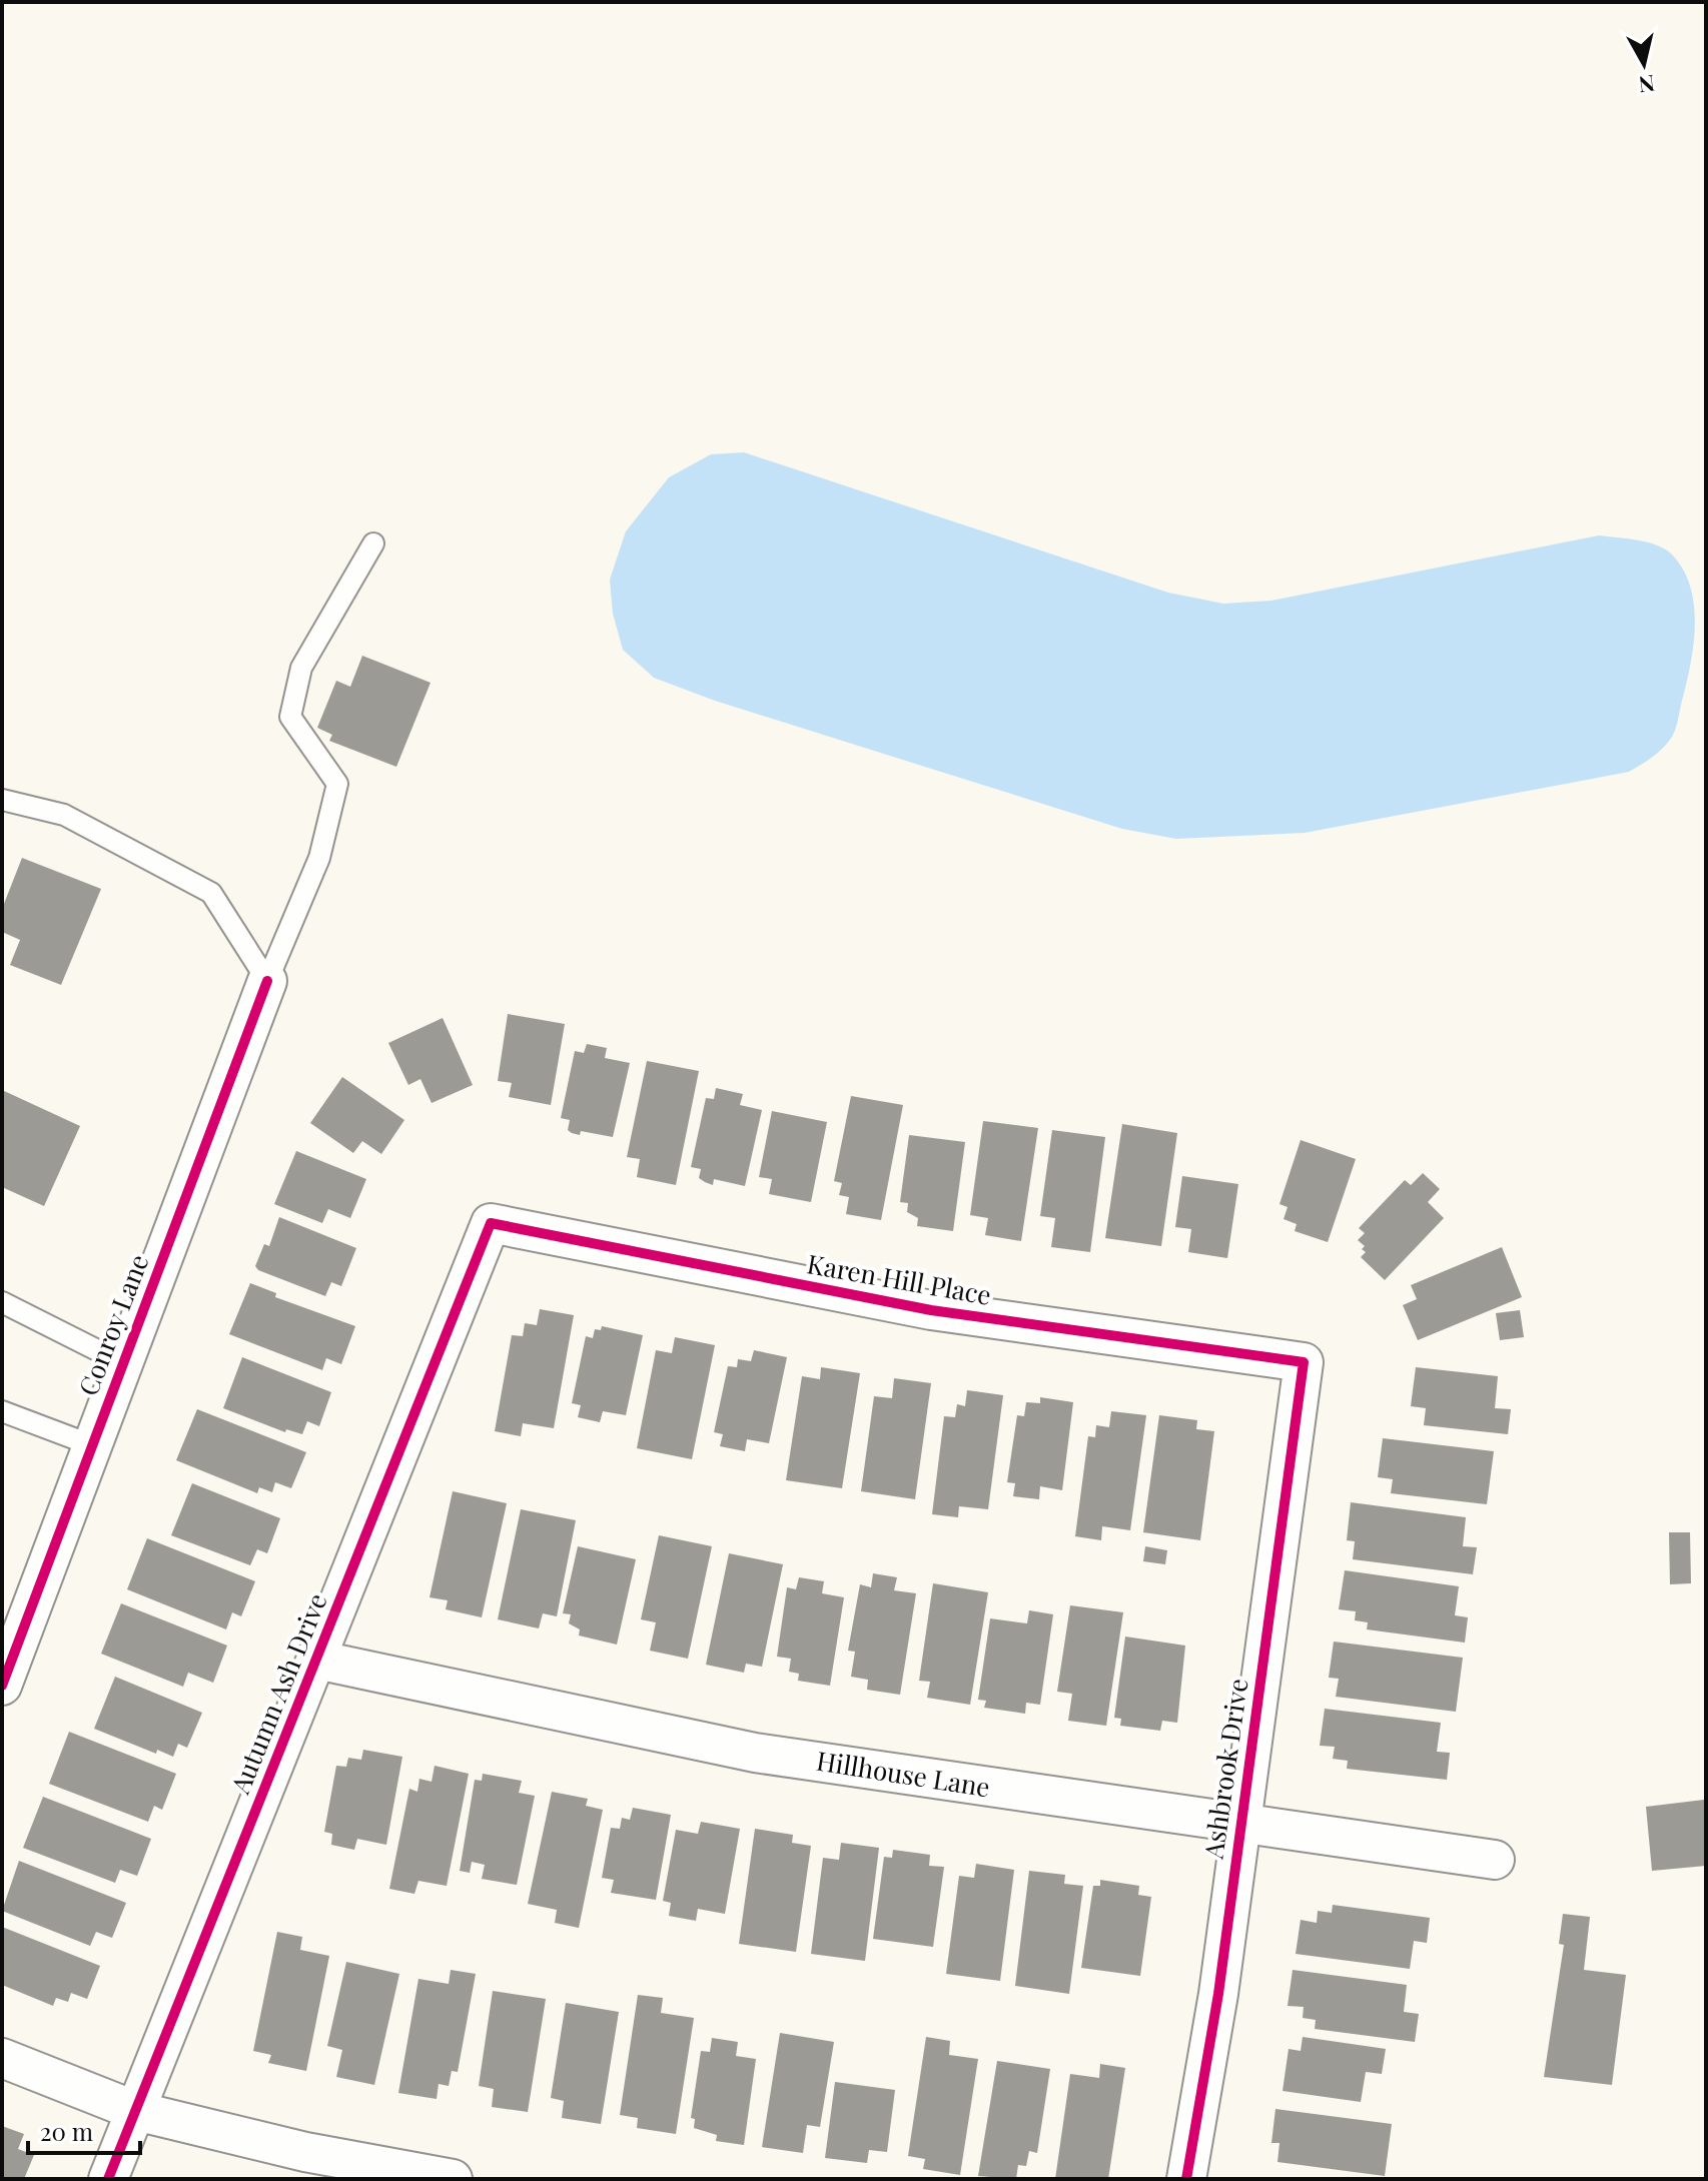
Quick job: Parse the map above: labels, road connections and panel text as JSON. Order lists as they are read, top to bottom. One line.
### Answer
{"streets":{"street":["Karen Hill Place","Conroy Lane","Autumn Ash Drive","Ashbrook Drive","Hillhouse Lane"]},"crossings":[["Karen Hill Place","Autumn Ash Drive"],["Karen Hill Place","Ashbrook Drive"],["Autumn Ash Drive","Hillhouse Lane"],["Ashbrook Drive","Hillhouse Lane"]],"scale_bar":"20 m","north":"bottom"}
